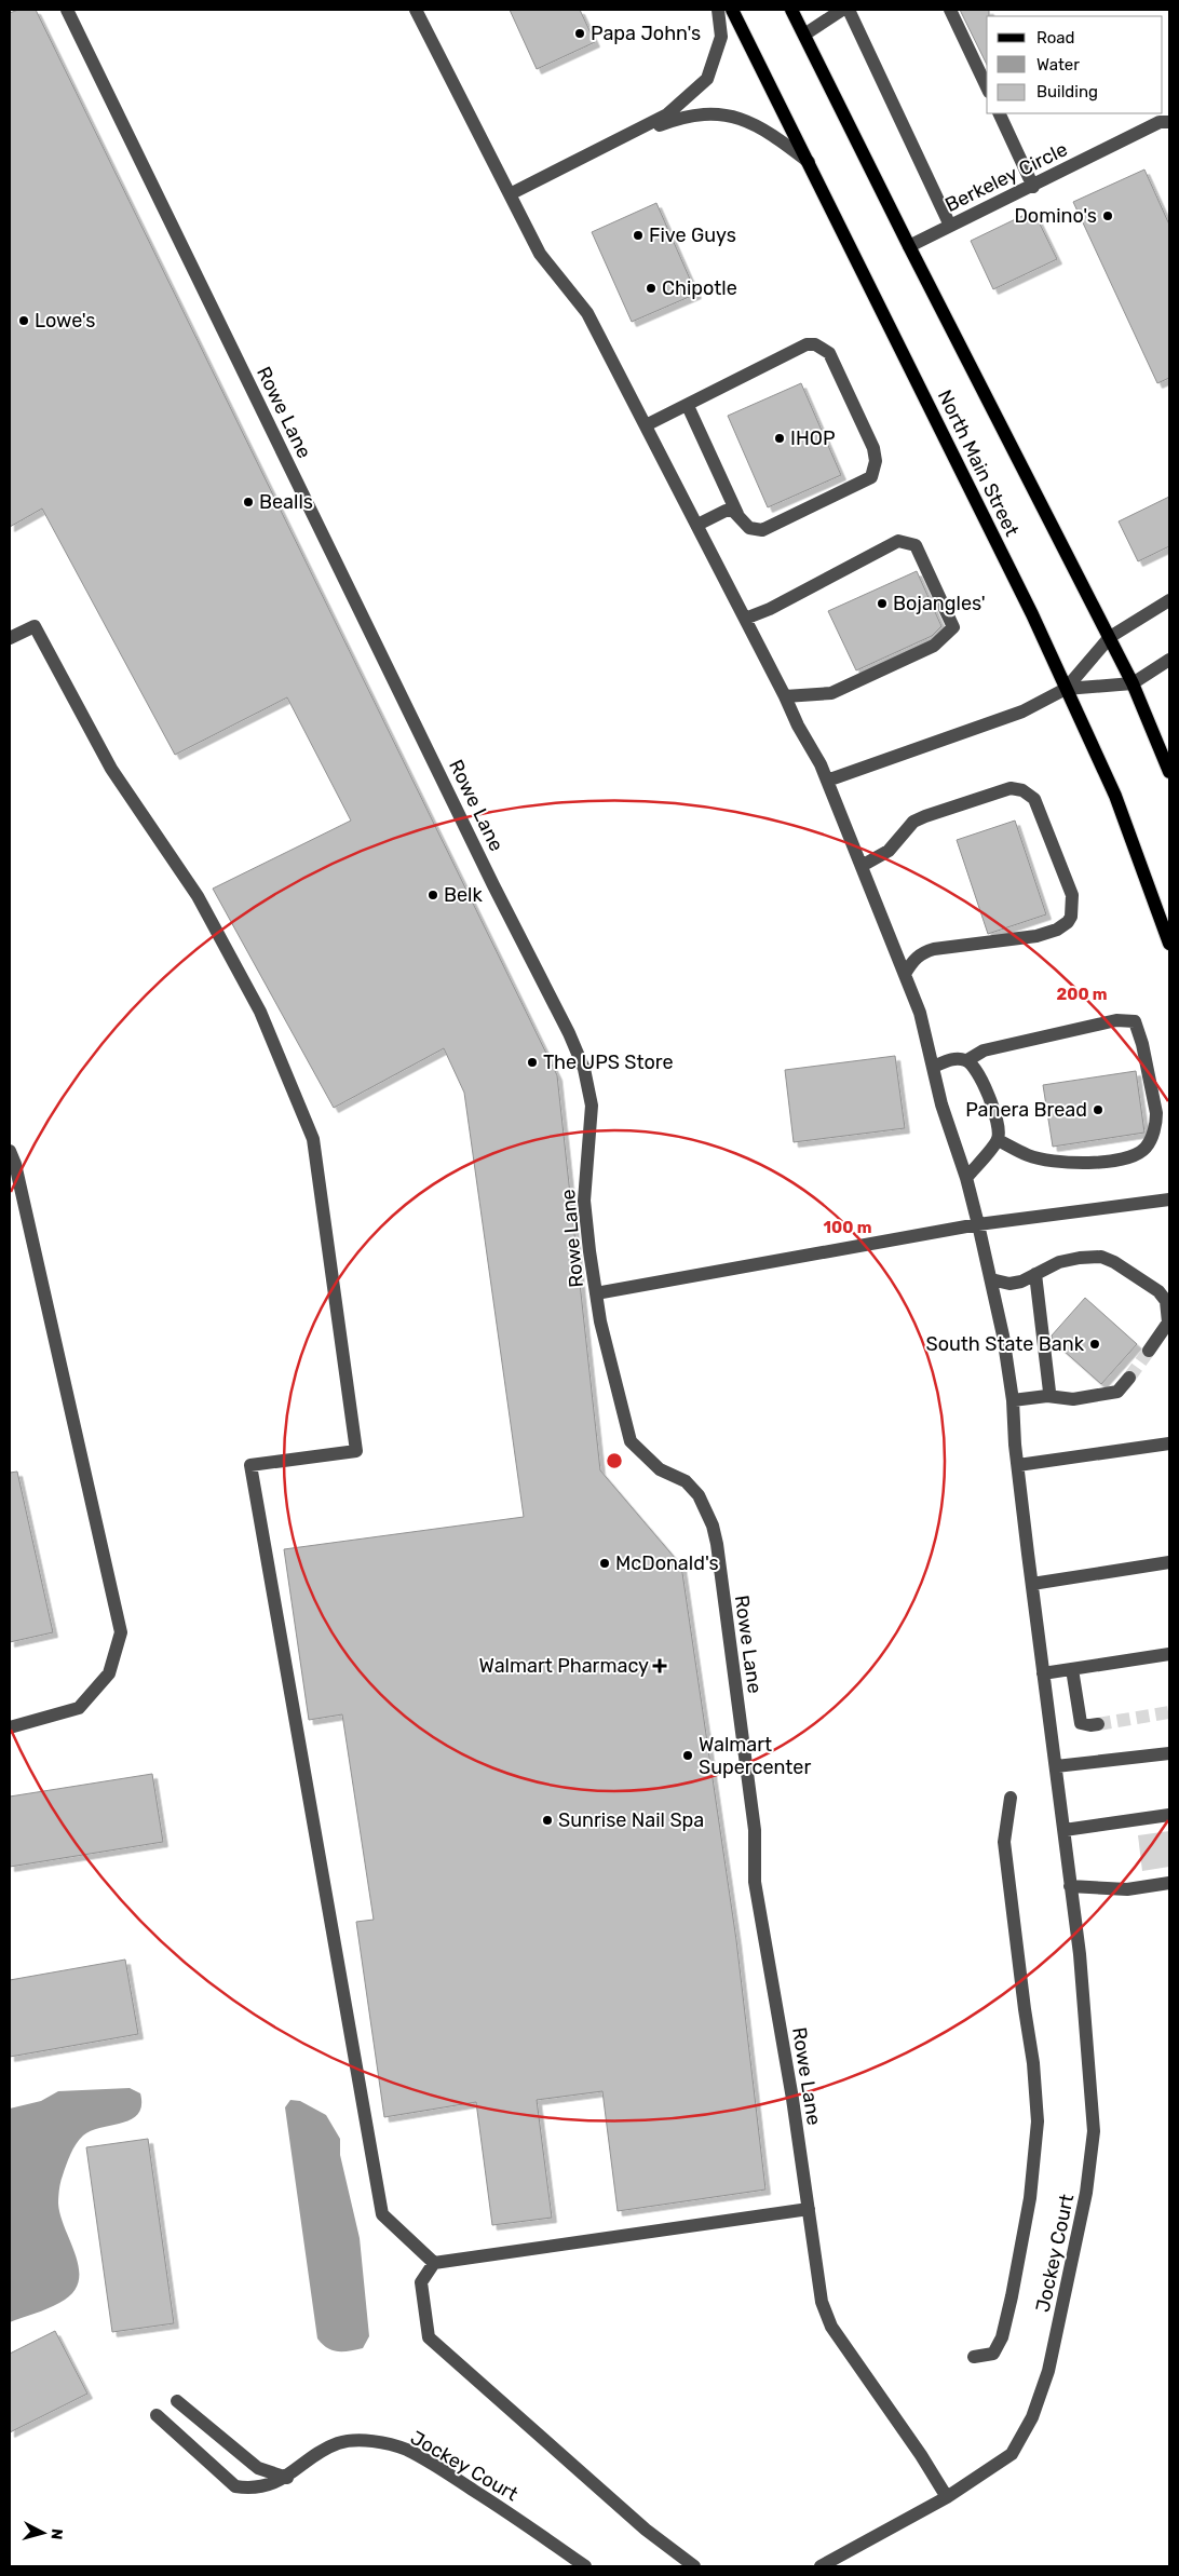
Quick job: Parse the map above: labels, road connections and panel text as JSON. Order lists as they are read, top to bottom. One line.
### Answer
{"streets":{"main road":["North Main Street"],"street":["Berkeley Circle","Rowe Lane","Jockey Court"]},"crossings":[["Berkeley Circle","North Main Street"],["Rowe Lane","Jockey Court"]],"places":{"other":["Papa John's","Domino's","Five Guys","Chipotle","Lowe's","IHOP","Bealls","Bojangles'","Belk","The UPS Store","Panera Bread","South State Bank","McDonald's","Walmart Supercenter","Sunrise Nail Spa"],"health":["Walmart Pharmacy"]},"legend":["Road","Water","Building"],"north":"right","rings":["200 m","100 m"]}
